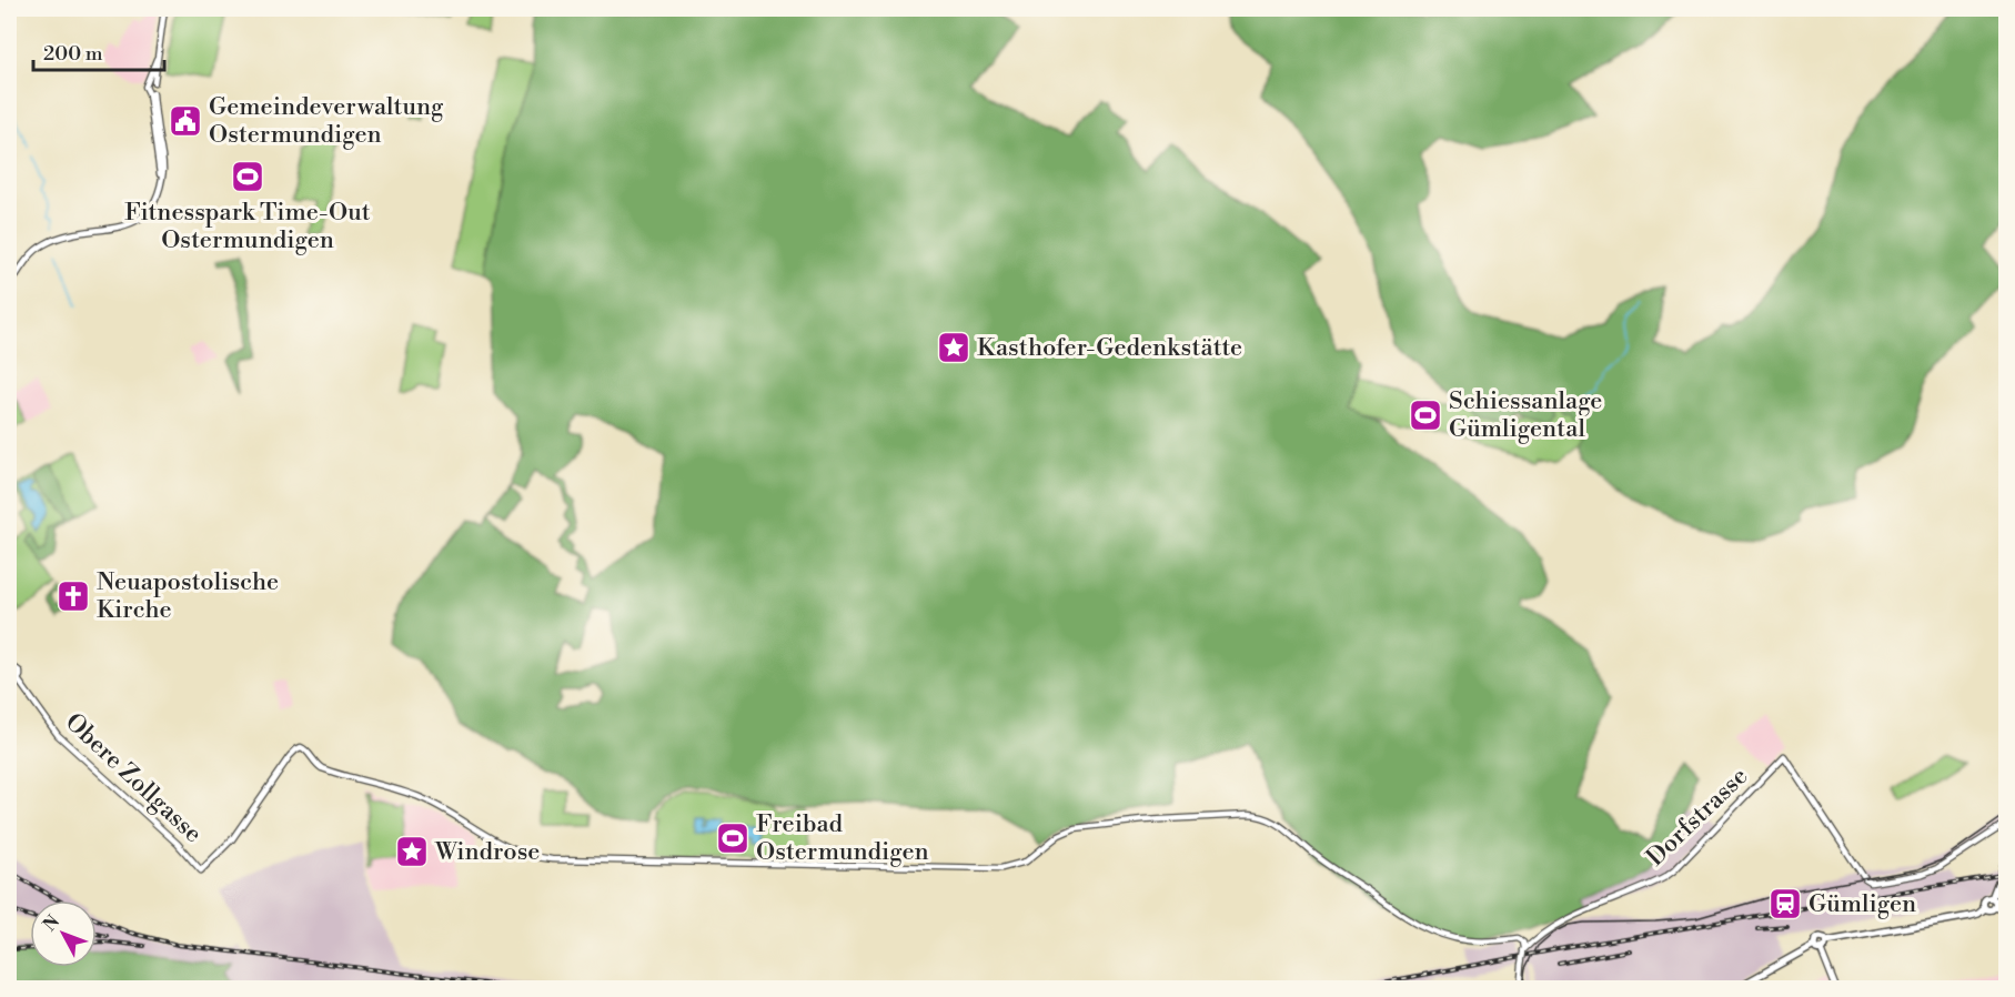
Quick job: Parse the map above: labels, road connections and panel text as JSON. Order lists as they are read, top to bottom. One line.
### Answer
{"streets":{"street":["Obere Zollgasse","Dorfstrasse"]},"crossings":[["Obere Zollgasse","Dorfstrasse"]],"places":{"public building":["Gemeindeverwaltung Ostermundigen"],"sports":["Fitnesspark Time-Out Ostermundigen","Schiessanlage Gümligental","Freibad Ostermundigen"],"place":["Kasthofer-Gedenkstätte","Windrose"],"church":["Neuapostolische Kirche"],"station":["Gümligen"]},"scale_bar":"200 m","north":"top left"}
